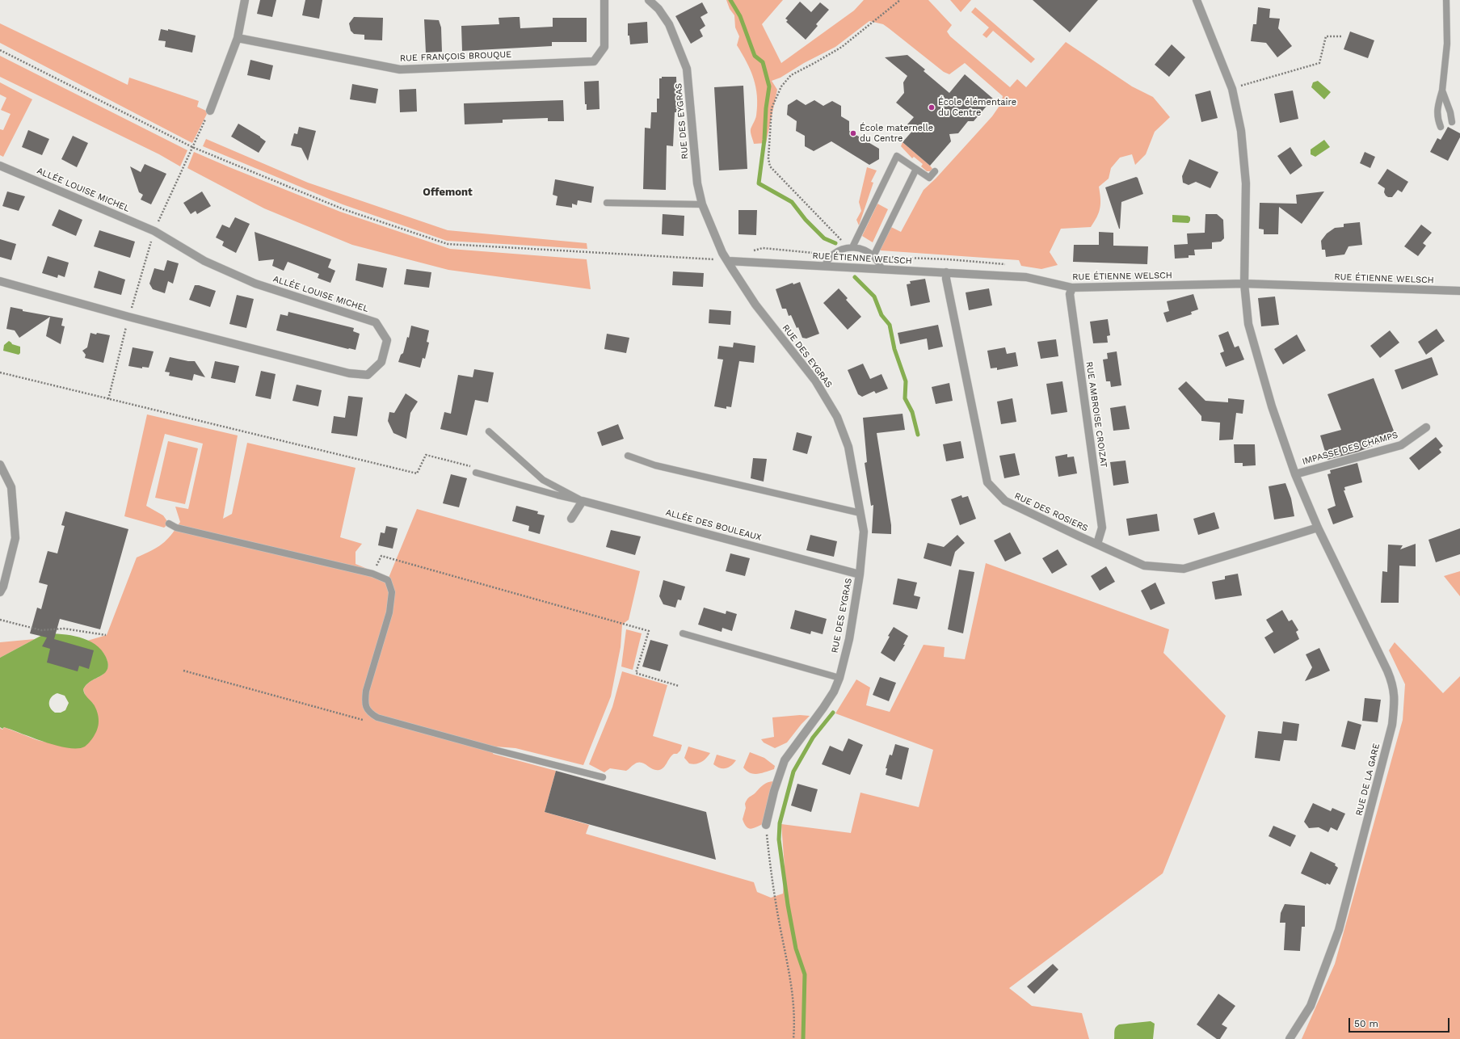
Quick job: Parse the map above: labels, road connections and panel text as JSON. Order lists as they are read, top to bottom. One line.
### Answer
{"streets":{"street":["RUE FRANÇOIS BROUQUE","RUE DES EYGRAS","ALLÉE LOUISE MICHEL","RUE ÉTIENNE WELSCH","RUE AMBROISE CROIZAT","IMPASSE DES CHAMPS","RUE DES ROSIERS","ALLÉE DES BOULEAUX","RUE DE LA GARE"]},"crossings":[["RUE DES EYGRAS","RUE ÉTIENNE WELSCH"],["RUE DES EYGRAS","ALLÉE DES BOULEAUX"],["RUE ÉTIENNE WELSCH","RUE AMBROISE CROIZAT"],["RUE ÉTIENNE WELSCH","RUE DES ROSIERS"],["RUE ÉTIENNE WELSCH","RUE DE LA GARE"],["RUE AMBROISE CROIZAT","RUE DES ROSIERS"],["IMPASSE DES CHAMPS","RUE DE LA GARE"],["RUE DES ROSIERS","RUE DE LA GARE"]],"districts":["Offemont"],"places":["École élémentaire du Centre","École maternelle du Centre"],"scale_bar":"50 m"}
